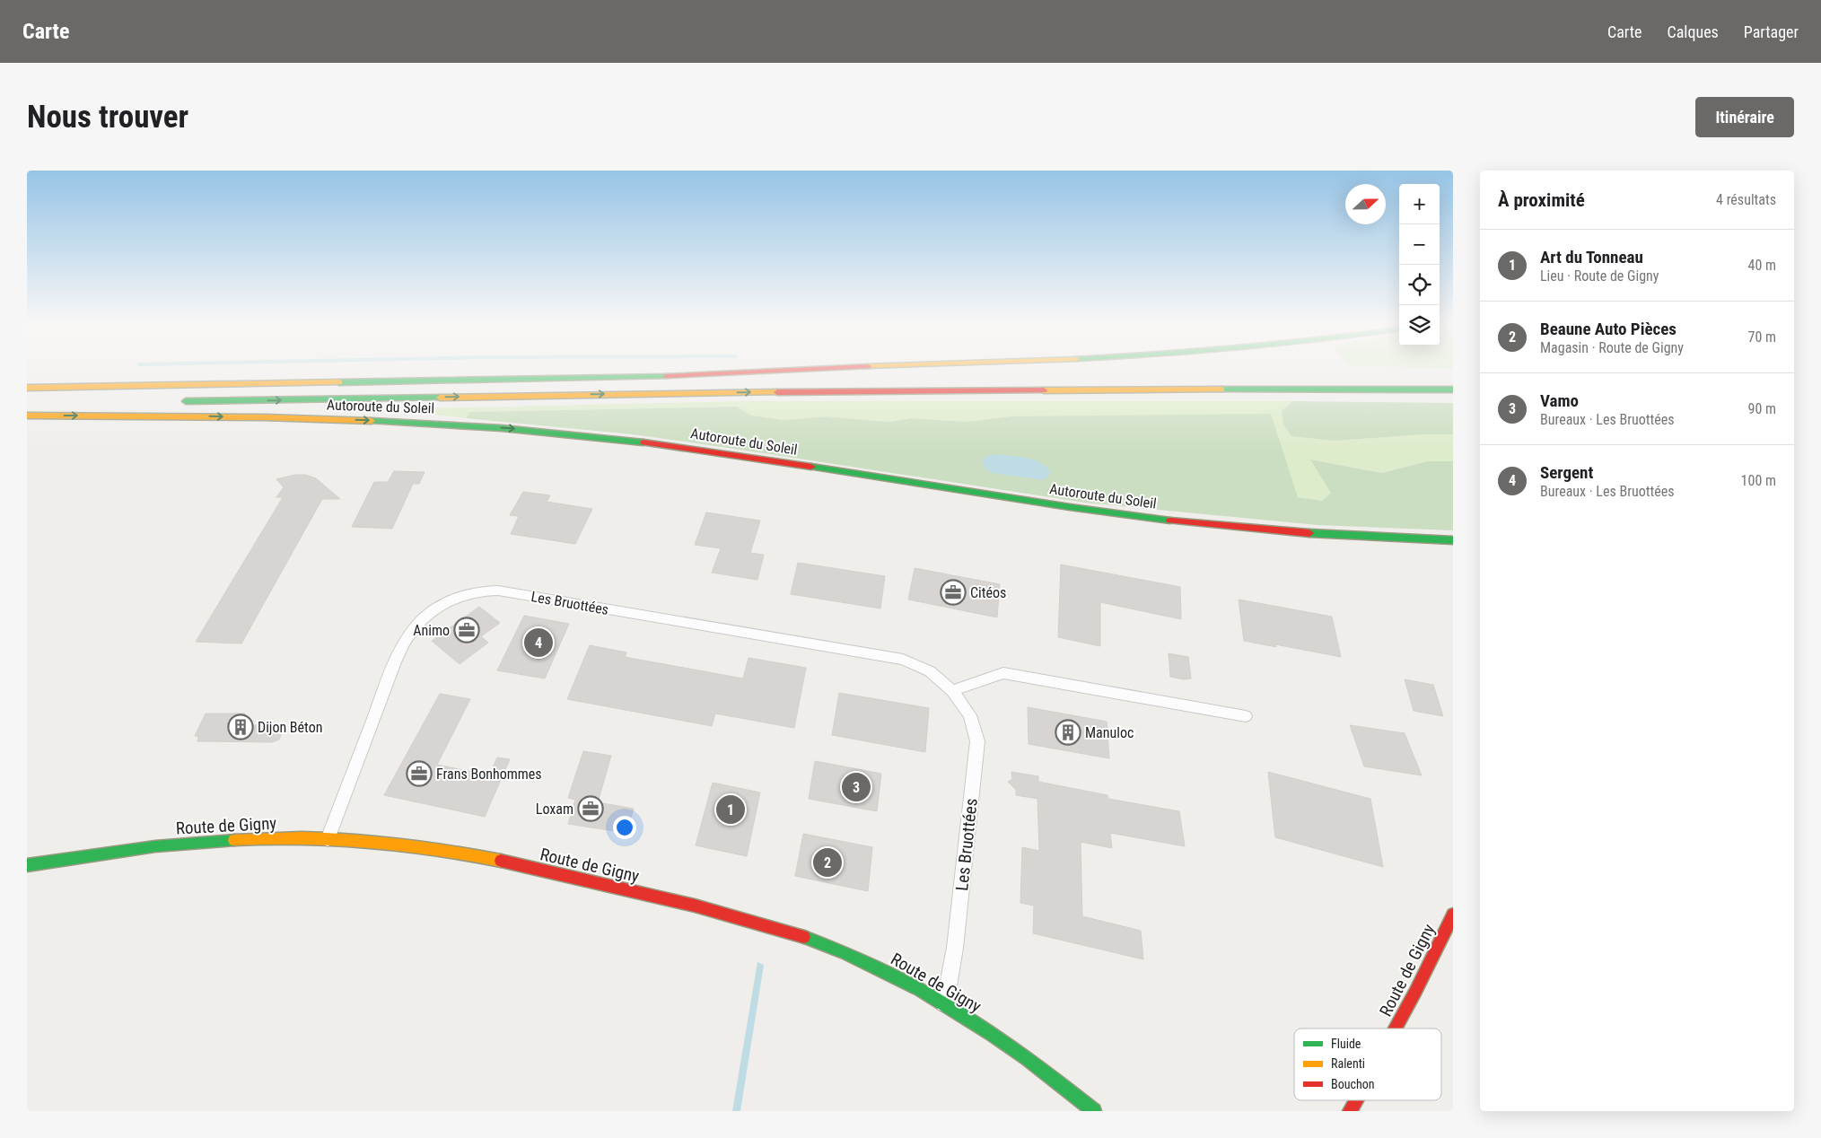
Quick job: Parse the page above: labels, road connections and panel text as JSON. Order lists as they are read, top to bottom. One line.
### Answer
{"streets":{"main road":["Autoroute du Soleil","Route de Gigny"],"street":["Les Bruottées"]},"crossings":[["Les Bruottées","Route de Gigny"]],"places":{"office":["Citéos","Animo","Frans Bonhommes","Loxam"],"building":["Dijon Béton","Manuloc"]},"legend":["Fluide","Ralenti","Bouchon"],"north":"right","page":{"header":"Carte","nav":["Carte","Calques","Partager"],"buttons":"Itinéraire","title":"Nous trouver","heading":["À proximité","4 résultats"],"map_buttons":["+","−"],"list":[{"mark":"1","name":"Art du Tonneau","note":"Lieu · Route de Gigny","value":"40 m"},{"mark":"2","name":"Beaune Auto Pièces","note":"Magasin · Route de Gigny","value":"70 m"},{"mark":"3","name":"Vamo","note":"Bureaux · Les Bruottées","value":"90 m"},{"mark":"4","name":"Sergent","note":"Bureaux · Les Bruottées","value":"100 m"}],"pins":["4","3","1","2"]}}
